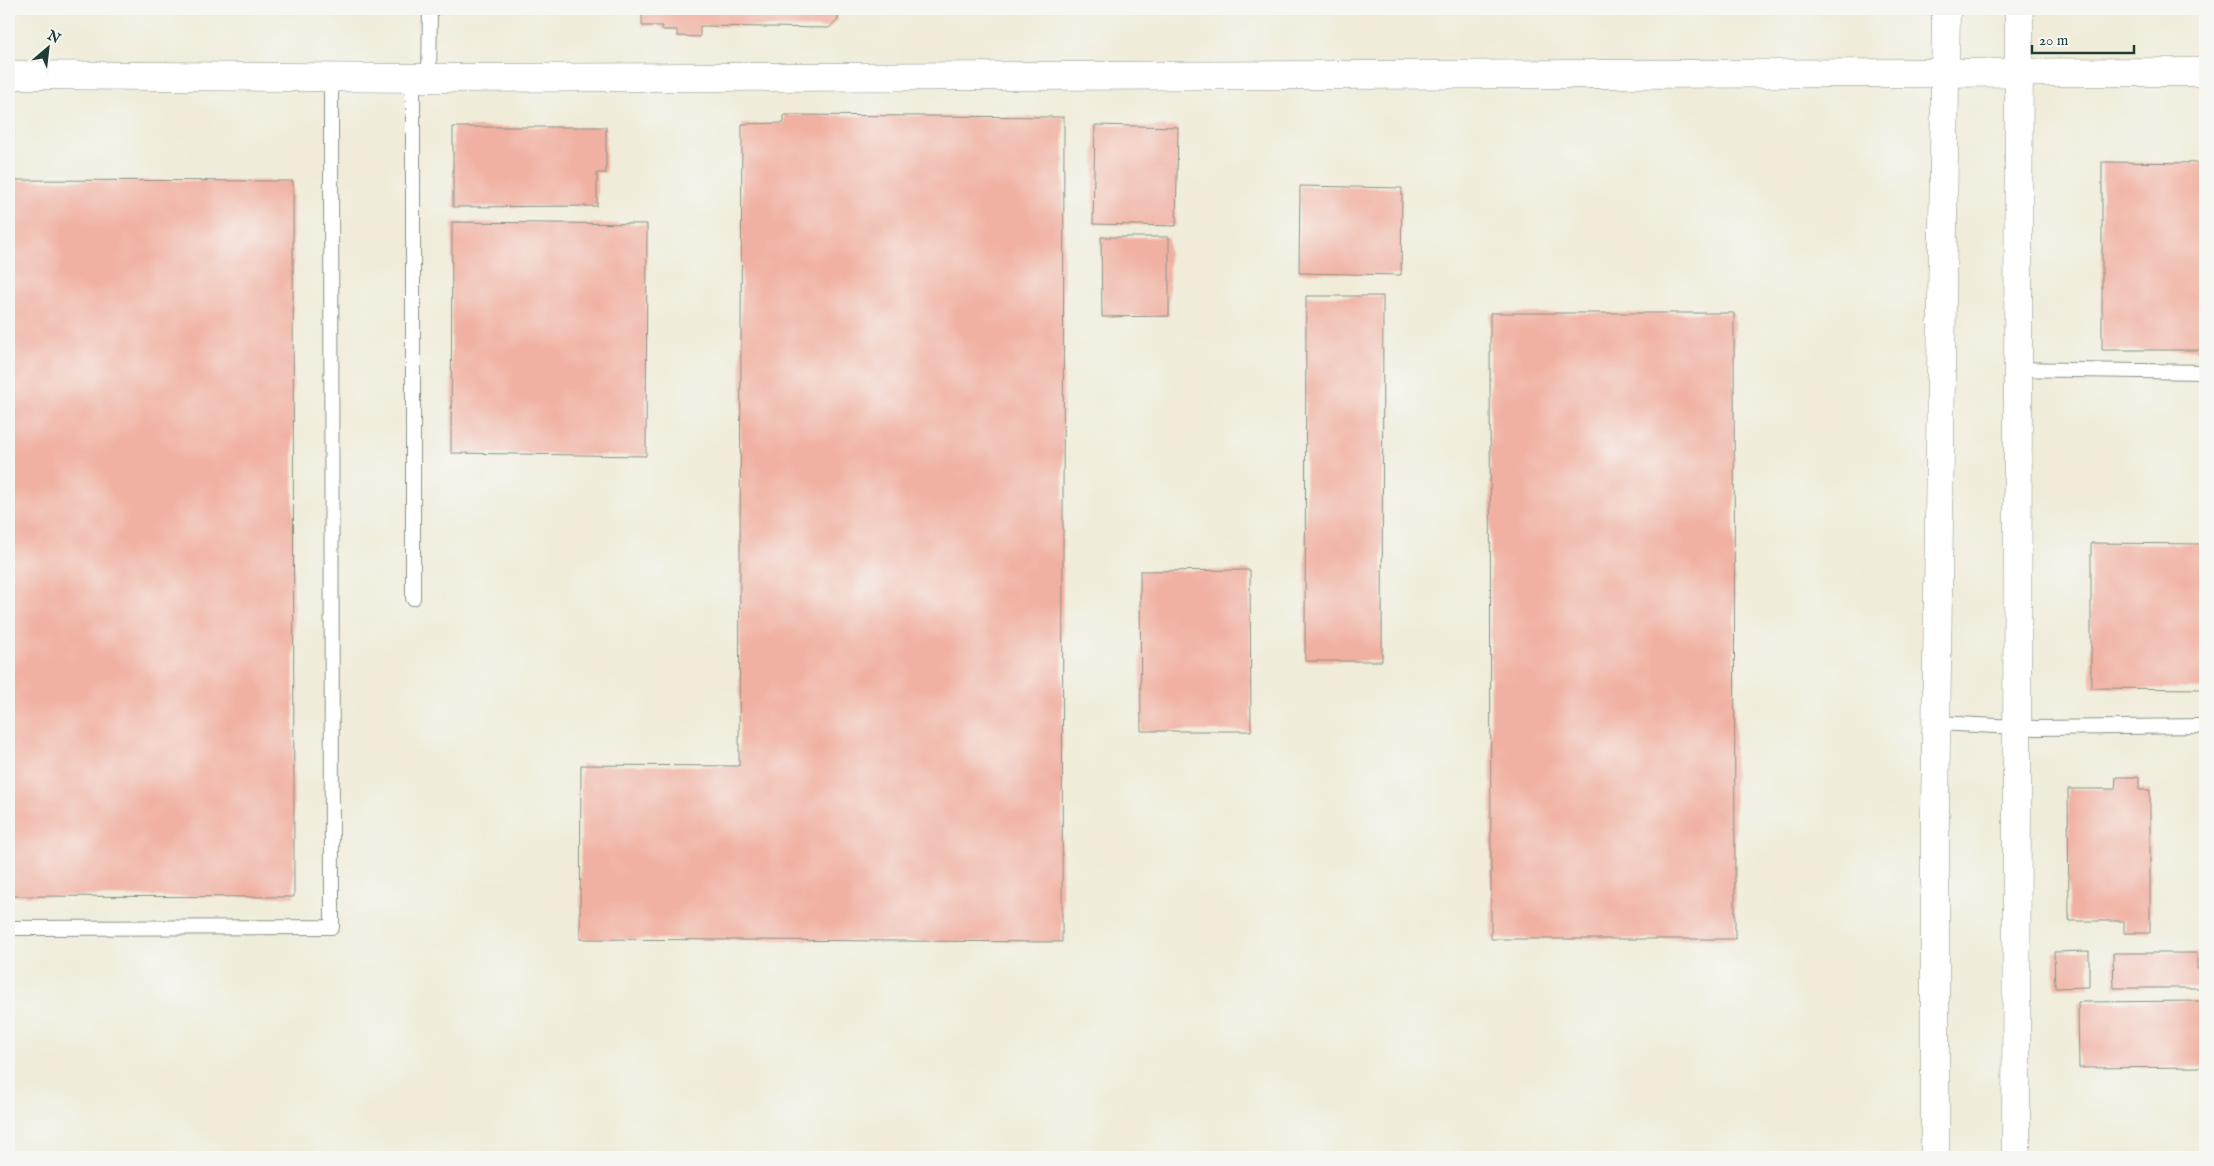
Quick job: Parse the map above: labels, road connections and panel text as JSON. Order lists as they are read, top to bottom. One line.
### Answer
{"scale_bar":"20 m","north":"top right"}
